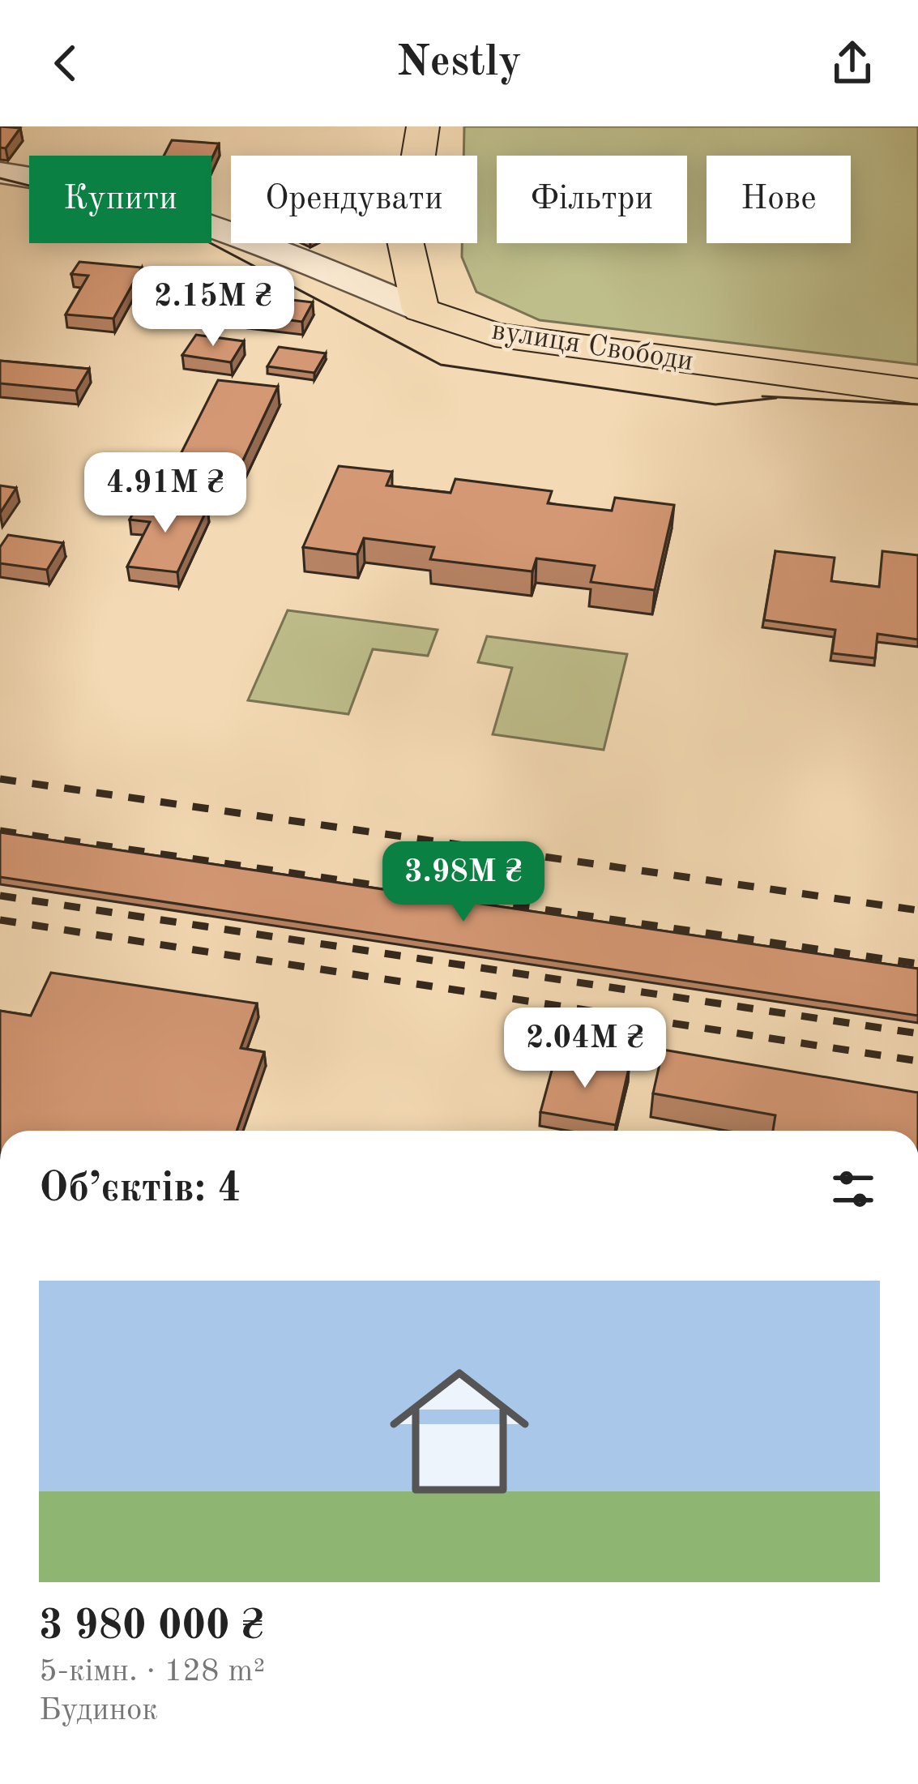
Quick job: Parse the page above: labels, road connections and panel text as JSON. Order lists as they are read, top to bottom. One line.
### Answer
{"streets":{"main road":["вулиця Свободи"]},"page":{"header":"Nestly","chip":["Купити","Орендувати","Фільтри","Нове"],"price":["2.15M ₴","4.91M ₴","3.98M ₴","2.04M ₴"],"heading":"Об’єктів: 4","list":[{"name":"3 980 000 ₴","note":"5-кімн. · 128 m² · Будинок"}]}}
